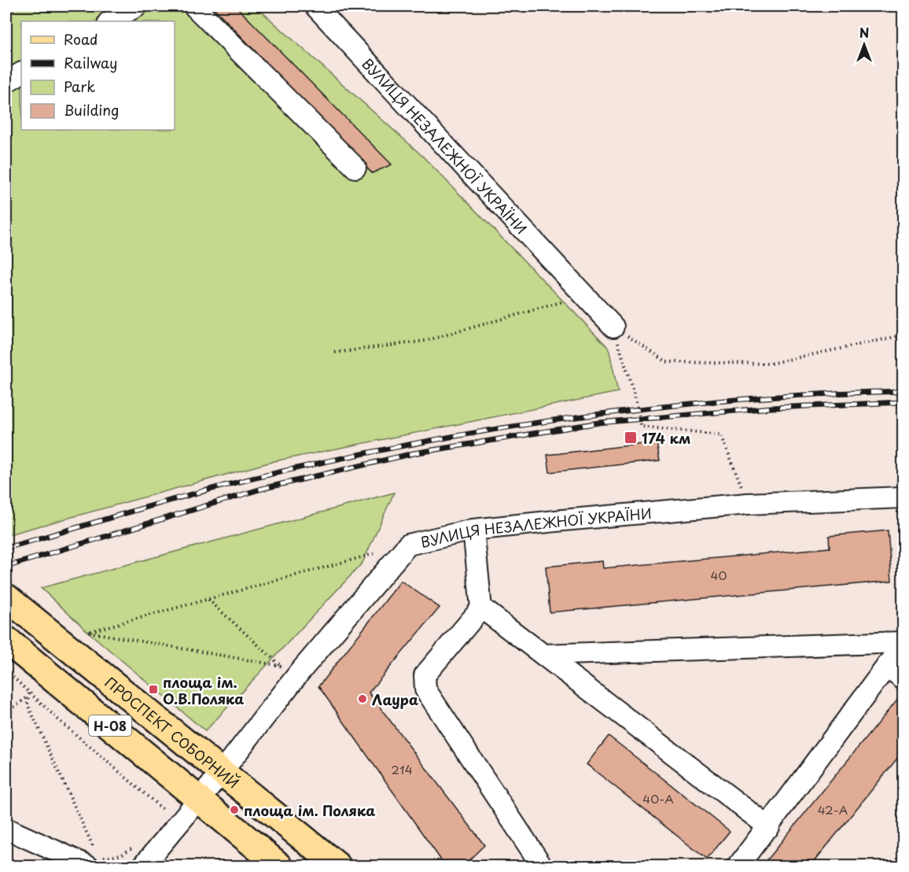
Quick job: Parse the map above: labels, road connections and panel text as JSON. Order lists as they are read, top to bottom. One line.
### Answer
{"streets":{"main road":["Н-08","ПРОСПЕКТ СОБОРНИЙ"],"street":["ВУЛИЦЯ НЕЗАЛЕЖНОЇ УКРАЇНИ"]},"crossings":[["ВУЛИЦЯ НЕЗАЛЕЖНОЇ УКРАЇНИ","Н-08"],["ВУЛИЦЯ НЕЗАЛЕЖНОЇ УКРАЇНИ","ПРОСПЕКТ СОБОРНИЙ"]],"places":{"transit":["174 км","площа ім. О.В.Поляка"],"other":["Лаура","площа ім. Поляка"]},"house_numbers":["40","214","40-А","42-А"],"legend":["Road","Railway","Park","Building"],"north":"top"}
